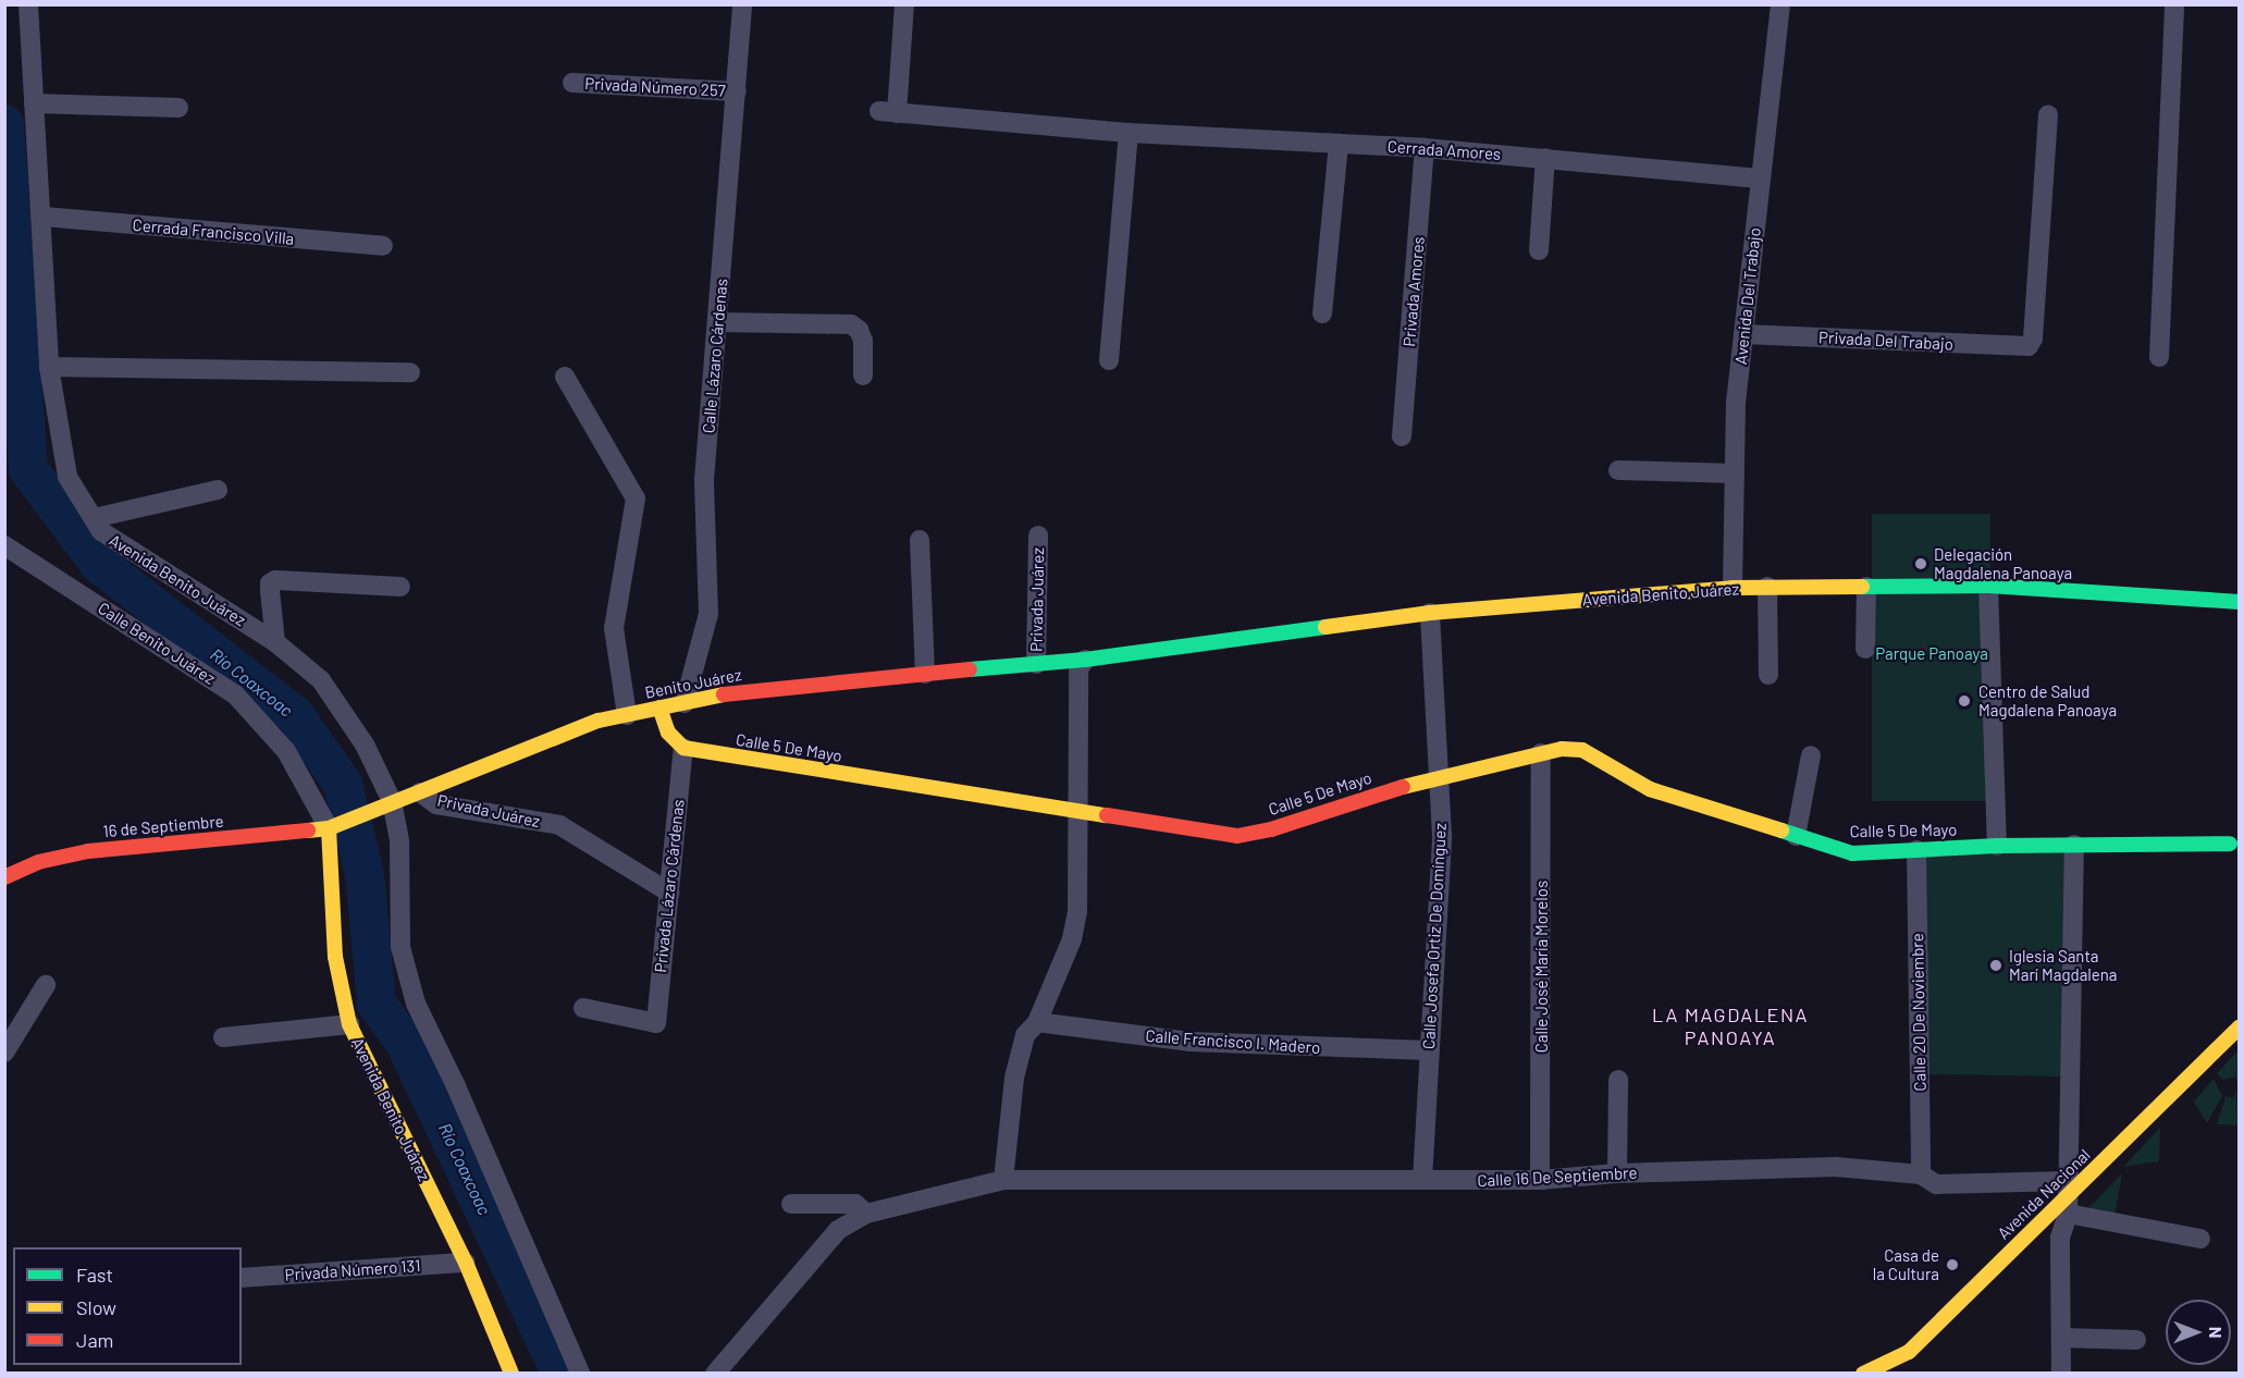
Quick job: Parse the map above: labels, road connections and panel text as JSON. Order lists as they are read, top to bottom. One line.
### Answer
{"streets":{"street":["Privada Número 257","Cerrada Amores","Cerrada Francisco Villa","Privada Amores","Avenida Del Trabajo","Privada Del Trabajo","Calle Lázaro Cárdenas","Avenida Benito Juárez","Privada Juárez","Calle Benito Juárez","Benito Juárez","Calle 5 De Mayo","16 de Septiembre","Privada Lázaro Cárdenas","Calle Josefa Ortiz De Domínguez","Calle José María Morelos","Calle 20 De Noviembre","Calle Francisco I. Madero","Calle 16 De Septiembre","Avenida Nacional","Privada Número 131"]},"crossings":[["Privada Número 257","Calle Lázaro Cárdenas"],["Cerrada Amores","Privada Amores"],["Cerrada Amores","Avenida Del Trabajo"],["Cerrada Francisco Villa","Avenida Benito Juárez"],["Avenida Del Trabajo","Privada Del Trabajo"],["Avenida Del Trabajo","Avenida Benito Juárez"],["Calle Lázaro Cárdenas","Benito Juárez"],["Avenida Benito Juárez","Calle Benito Juárez"],["Avenida Benito Juárez","Benito Juárez"],["Avenida Benito Juárez","16 de Septiembre"],["Avenida Benito Juárez","Calle Josefa Ortiz De Domínguez"],["Avenida Benito Juárez","Privada Número 131"],["Privada Juárez","Benito Juárez"],["Privada Juárez","Privada Lázaro Cárdenas"],["Calle Benito Juárez","Benito Juárez"],["Calle Benito Juárez","16 de Septiembre"],["Benito Juárez","16 de Septiembre"],["Calle 5 De Mayo","Privada Lázaro Cárdenas"],["Calle 5 De Mayo","Calle Josefa Ortiz De Domínguez"],["Calle 5 De Mayo","Calle José María Morelos"],["Calle 5 De Mayo","Calle 20 De Noviembre"],["Calle Josefa Ortiz De Domínguez","Calle Francisco I. Madero"],["Calle Josefa Ortiz De Domínguez","Calle 16 De Septiembre"],["Calle José María Morelos","Calle 16 De Septiembre"],["Calle 20 De Noviembre","Calle 16 De Septiembre"],["Calle 16 De Septiembre","Avenida Nacional"]],"districts":["LA MAGDALENA PANOAYA"],"water":["Río Coaxcoac"],"parks":["Parque Panoaya"],"places":["Delegación Magdalena Panoaya","Centro de Salud Magdalena Panoaya","Iglesia Santa Marí Magdalena","Casa de la Cultura"],"legend":["Fast","Slow","Jam"],"north":"right"}
